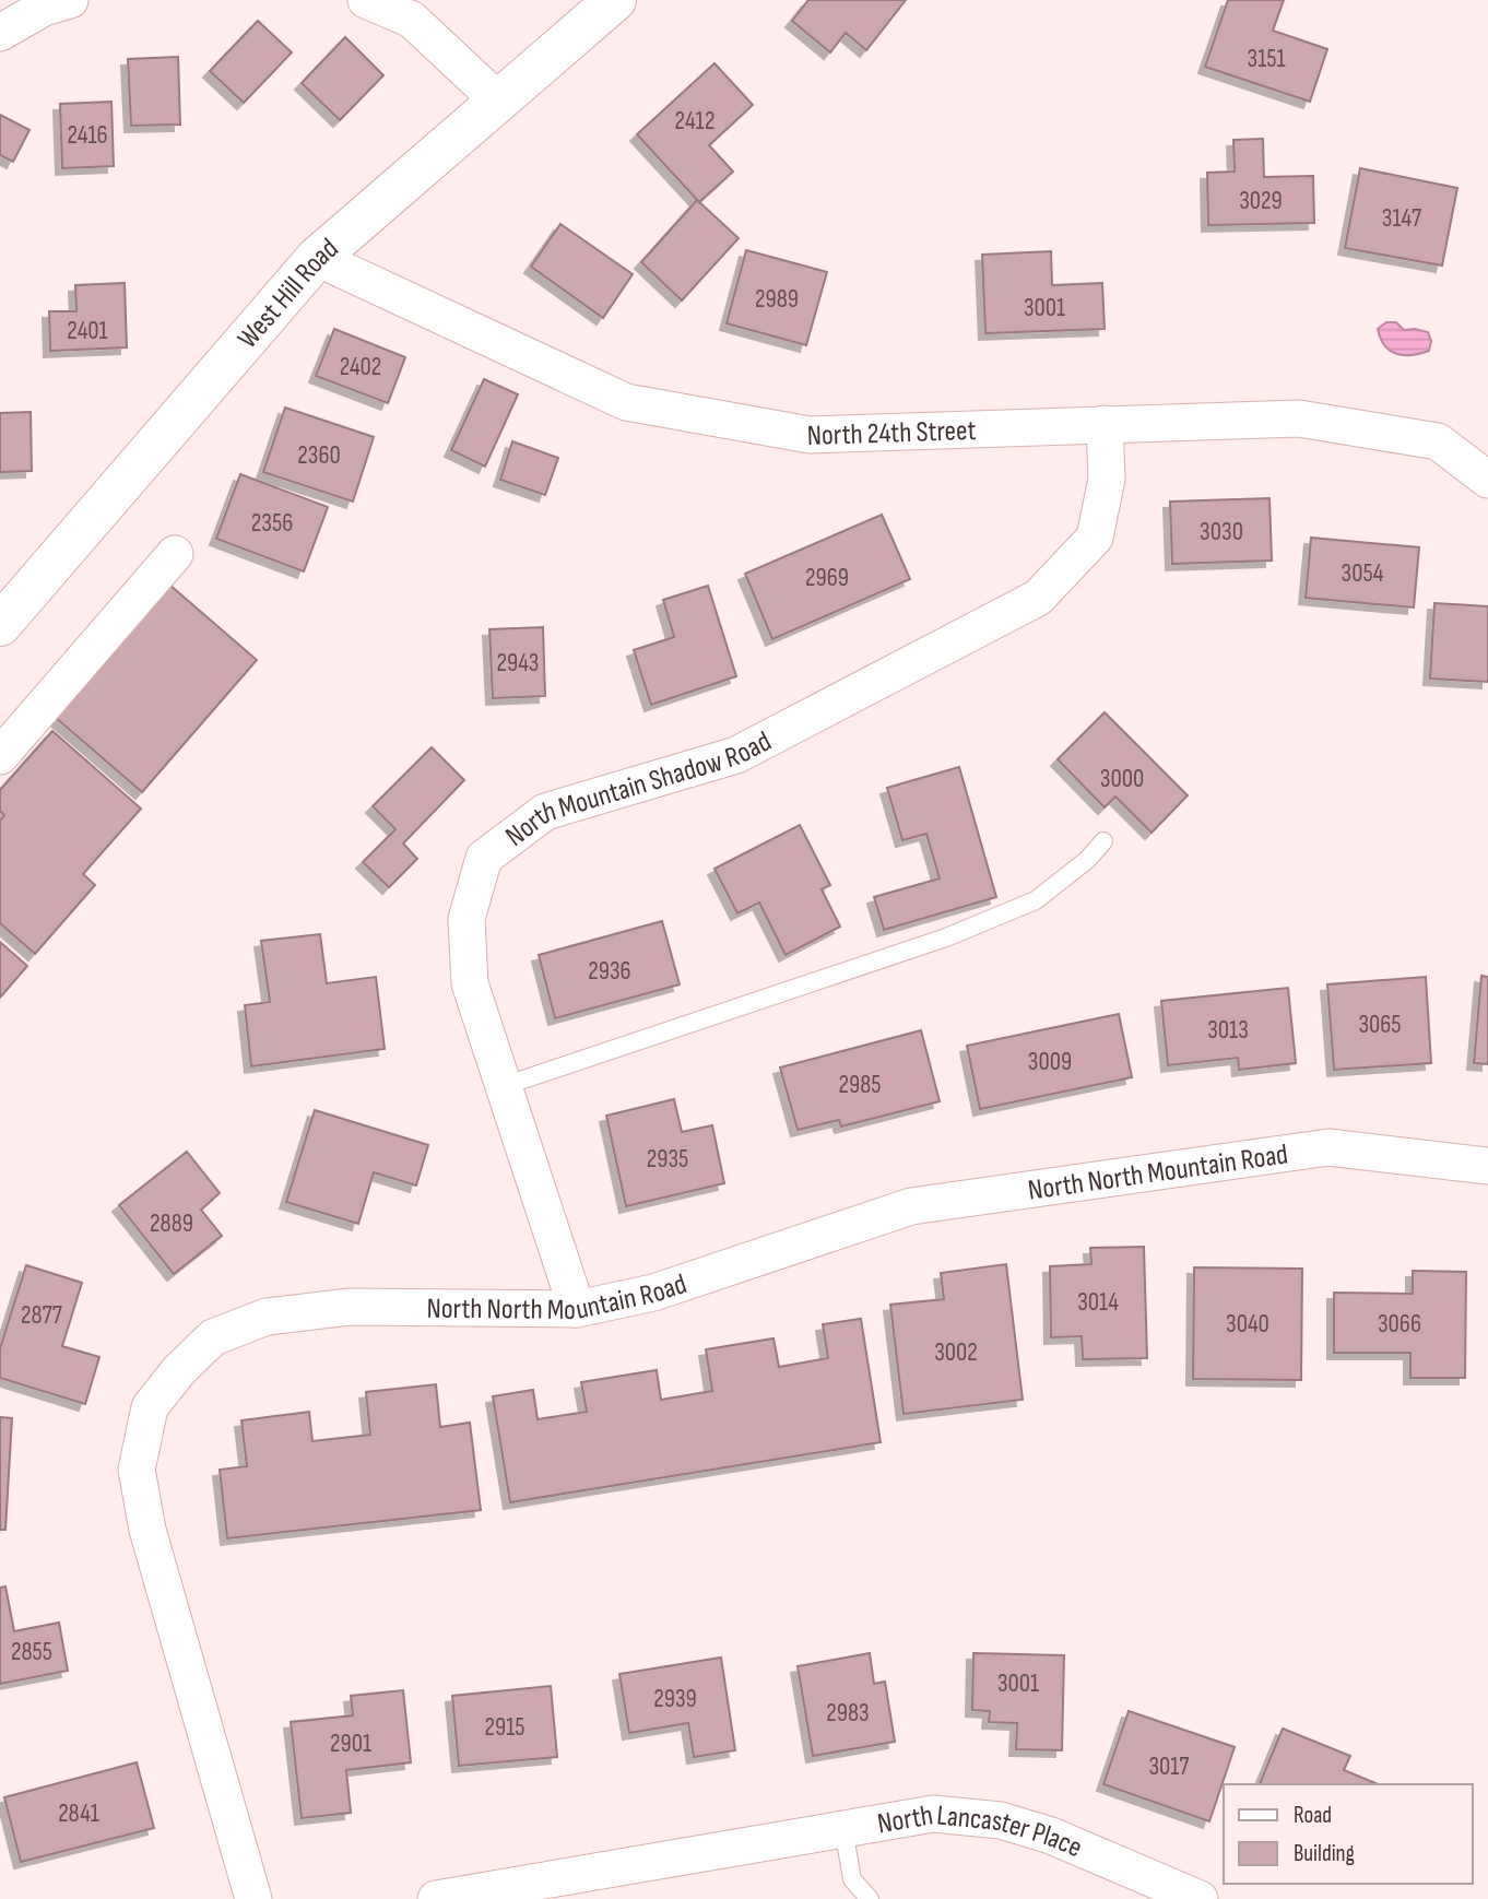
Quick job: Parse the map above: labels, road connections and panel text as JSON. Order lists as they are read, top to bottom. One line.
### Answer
{"streets":{"street":["West Hill Road","North 24th Street","North Mountain Shadow Road","North North Mountain Road","North Lancaster Place"]},"crossings":[["West Hill Road","North 24th Street"],["North 24th Street","North Mountain Shadow Road"],["North Mountain Shadow Road","North North Mountain Road"]],"house_numbers":["3151","2412","2416","3029","3147","2989","3001","2401","2402","2360","2356","3030","3054","2969","2943","3000","2936","3065","3013","3009","2985","2935","2889","3014","2877","3040","3066","3002","2855","3001","2939","2983","2915","2901","3017","2841"],"legend":["Road","Building"]}
